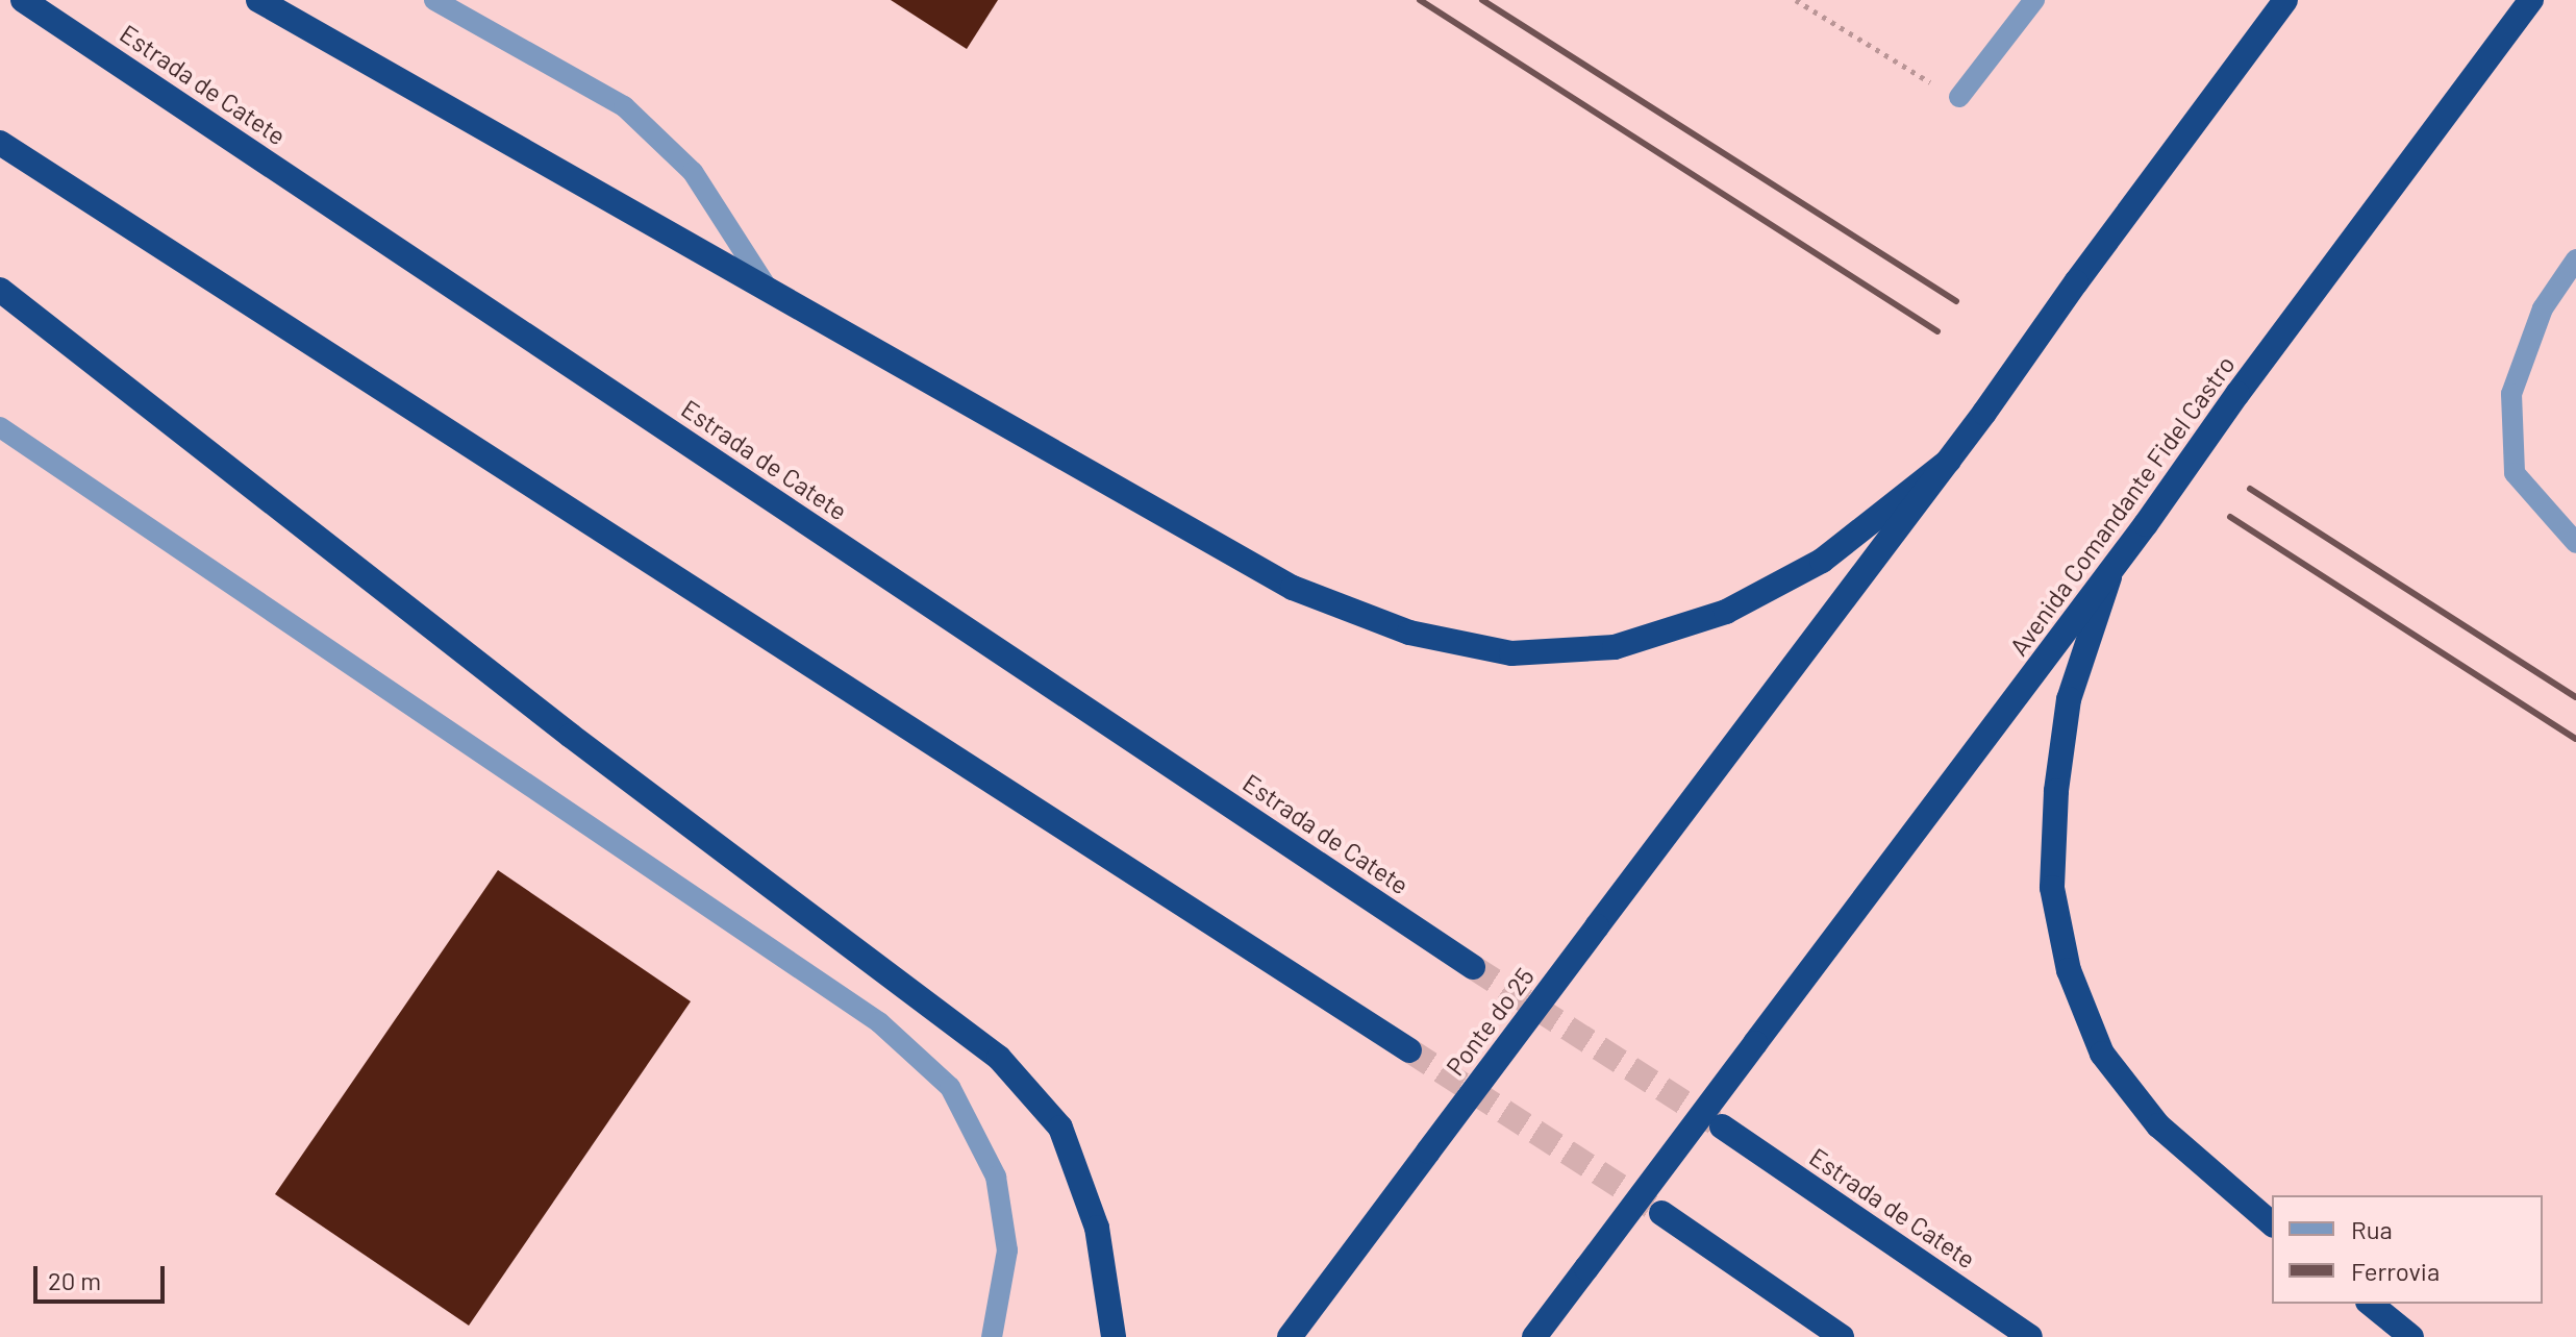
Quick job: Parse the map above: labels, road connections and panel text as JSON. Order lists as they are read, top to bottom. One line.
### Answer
{"streets":{"highway":["Estrada de Catete","Avenida Comandante Fidel Castro","Ponte do 25"]},"legend":["Rua","Ferrovia"],"scale_bar":"20 m"}
